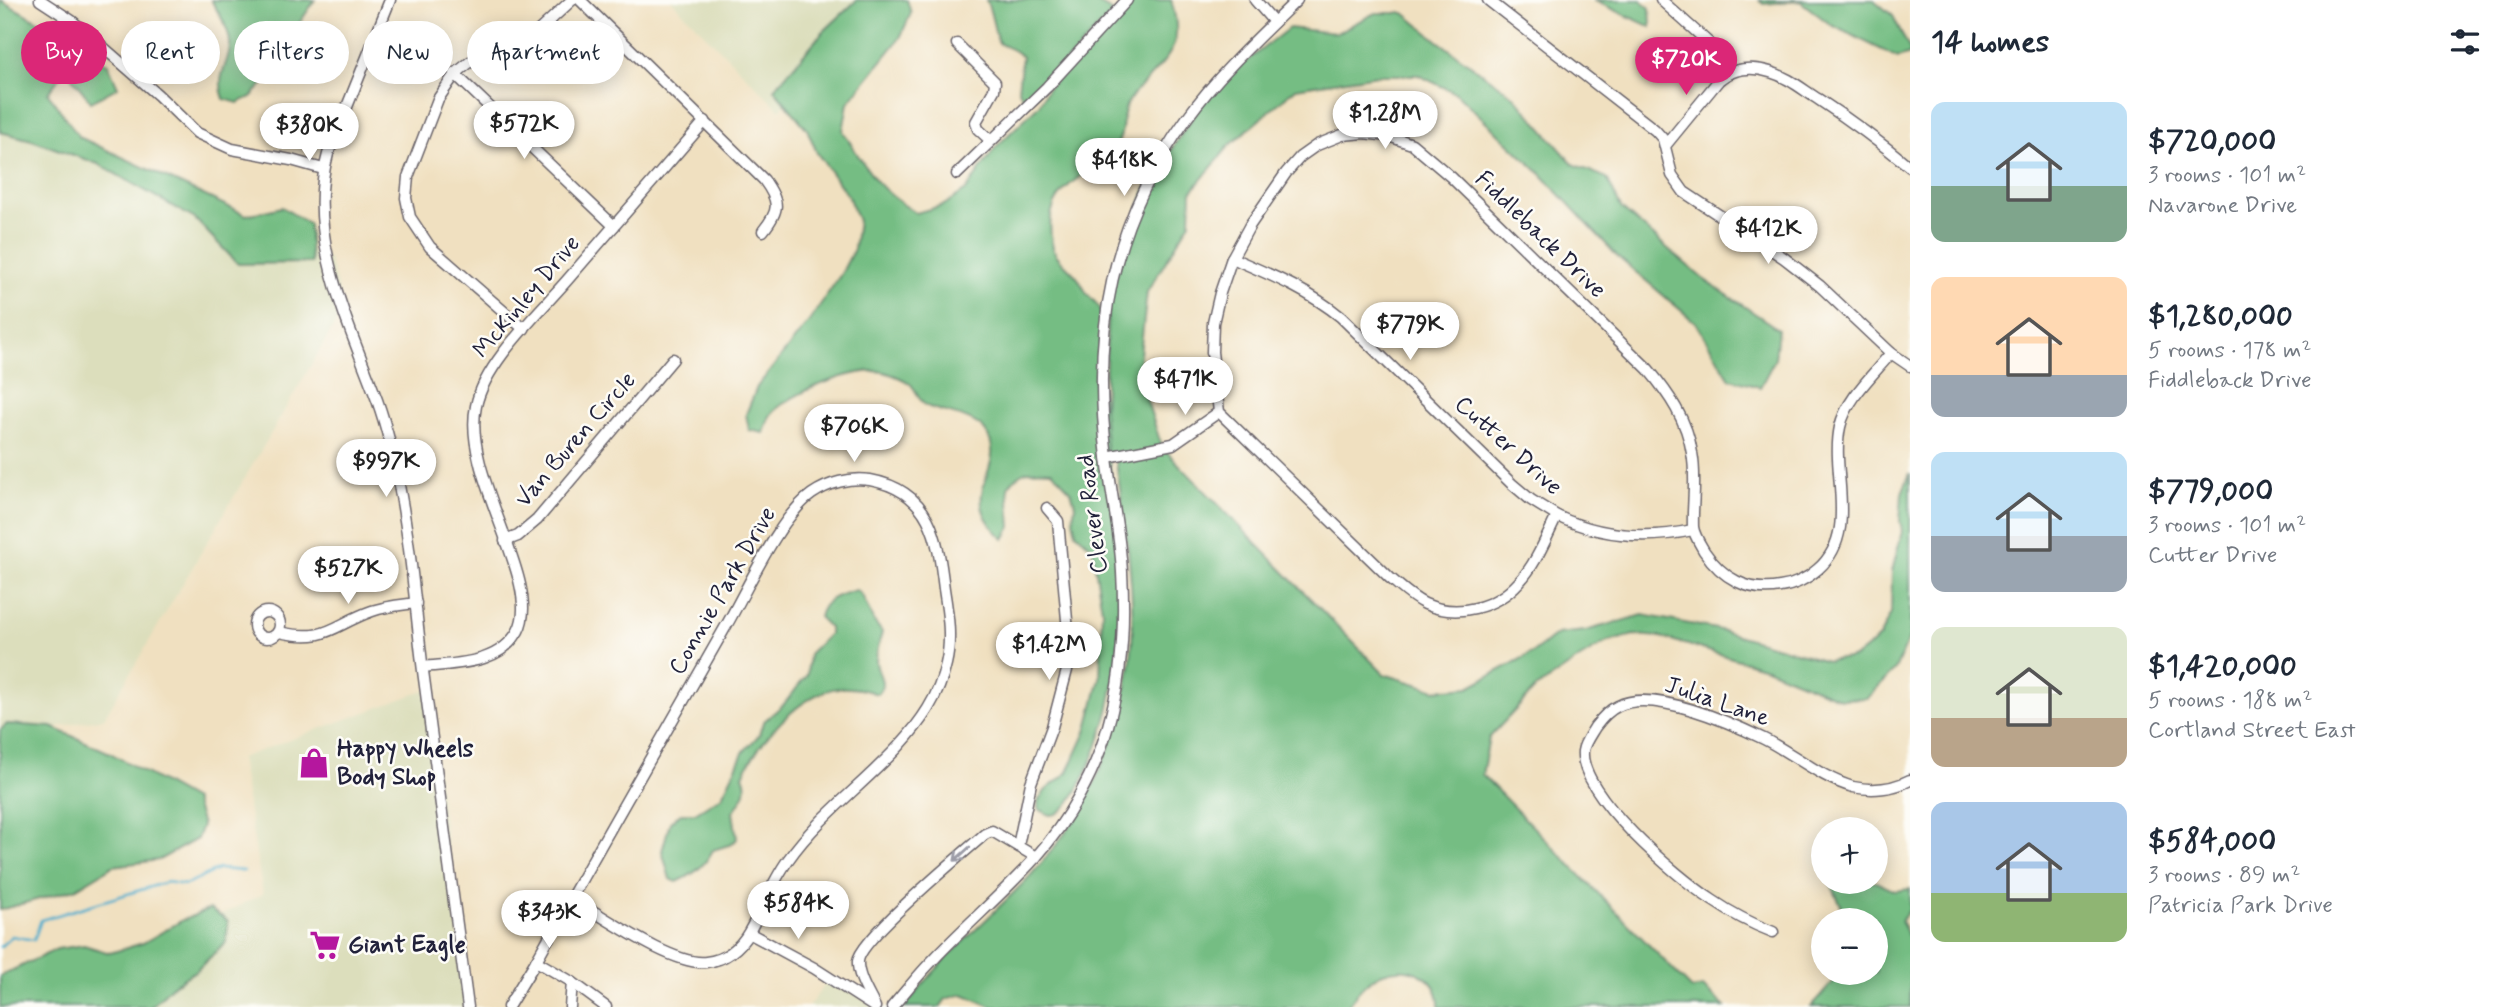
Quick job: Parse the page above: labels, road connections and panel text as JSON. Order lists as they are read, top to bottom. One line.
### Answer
{"streets":{"street":["Fiddleback Drive","McKinley Drive","Van Buren Circle","Cutter Drive","Clever Road","Connie Park Drive","Julia Lane"]},"crossings":[["Fiddleback Drive","Cutter Drive"],["McKinley Drive","Van Buren Circle"]],"places":{"shop":["Happy Wheels Body Shop"],"supermarket":["Giant Eagle"]},"page":{"heading":"14 homes","chip":["Buy","Rent","Filters","New","Apartment"],"price":["$720K","$1.28M","$572K","$380K","$418K","$412K","$779K","$471K","$706K","$997K","$527K","$1.42M","$584K","$343K"],"list":[{"name":"$720,000","note":"3 rooms · 101 m² · Navarone Drive"},{"name":"$1,280,000","note":"5 rooms · 178 m² · Fiddleback Drive"},{"name":"$779,000","note":"3 rooms · 101 m² · Cutter Drive"},{"name":"$1,420,000","note":"5 rooms · 188 m² · Cortland Street East"},{"name":"$584,000","note":"3 rooms · 89 m² · Patricia Park Drive"}],"map_buttons":["+","−"]}}
